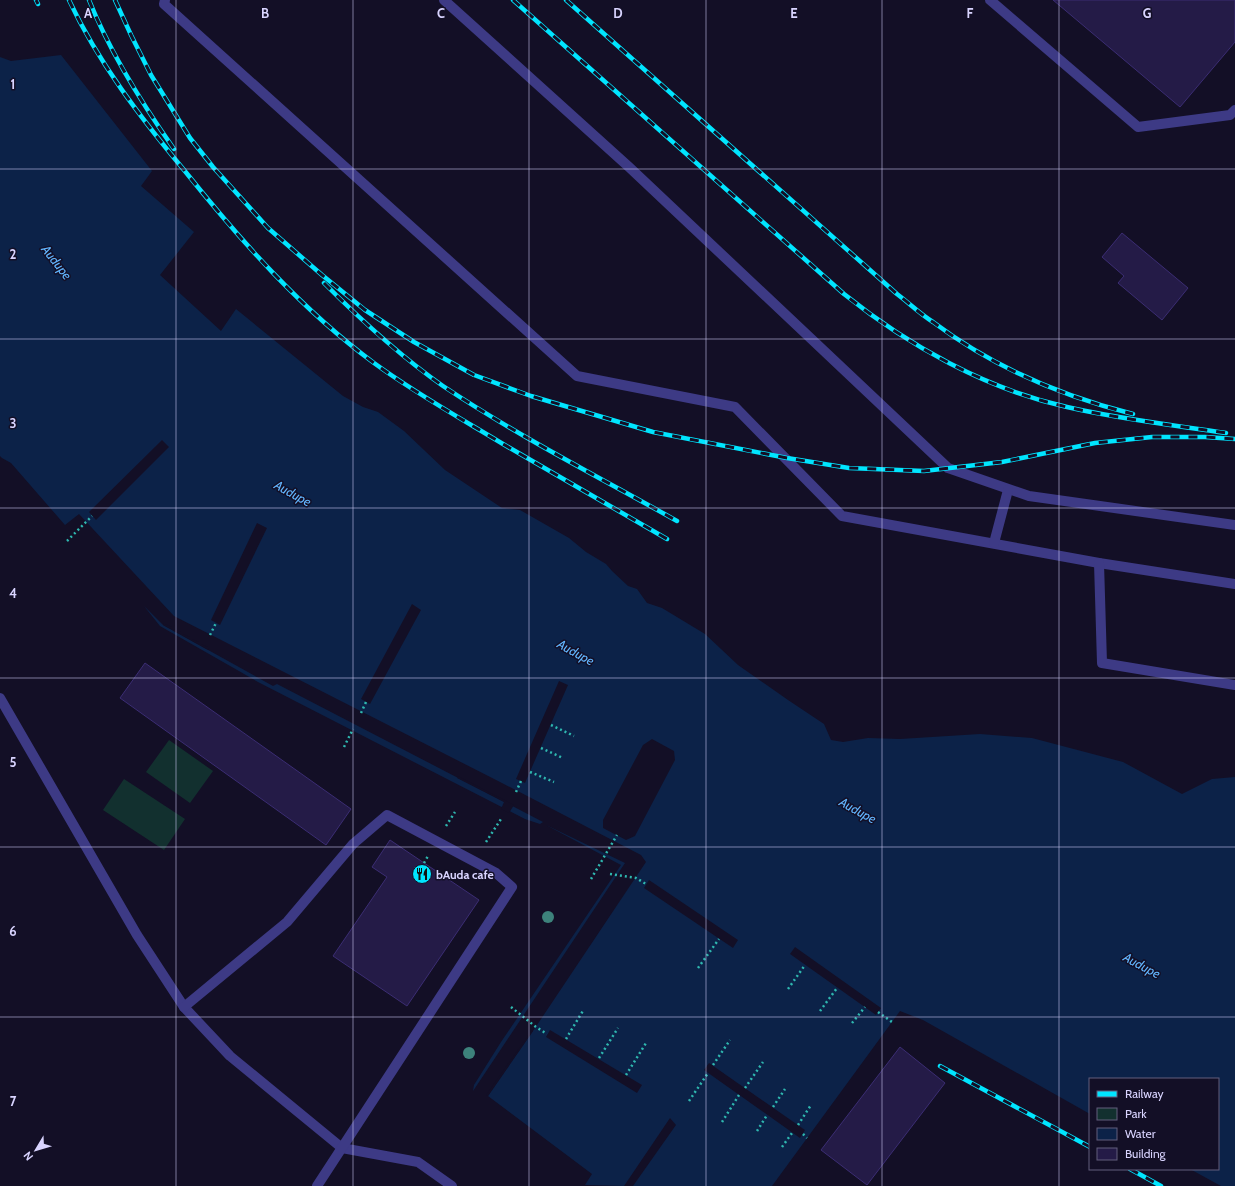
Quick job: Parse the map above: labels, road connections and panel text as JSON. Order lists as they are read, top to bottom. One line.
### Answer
{"water":["Audupe"],"places":{"restaurant":["bAuda cafe"]},"legend":["Railway","Park","Water","Building"],"north":"bottom left","grid":{"columns":["A","B","C","D","E","F","G"],"rows":["1","2","3","4","5","6","7"]}}
